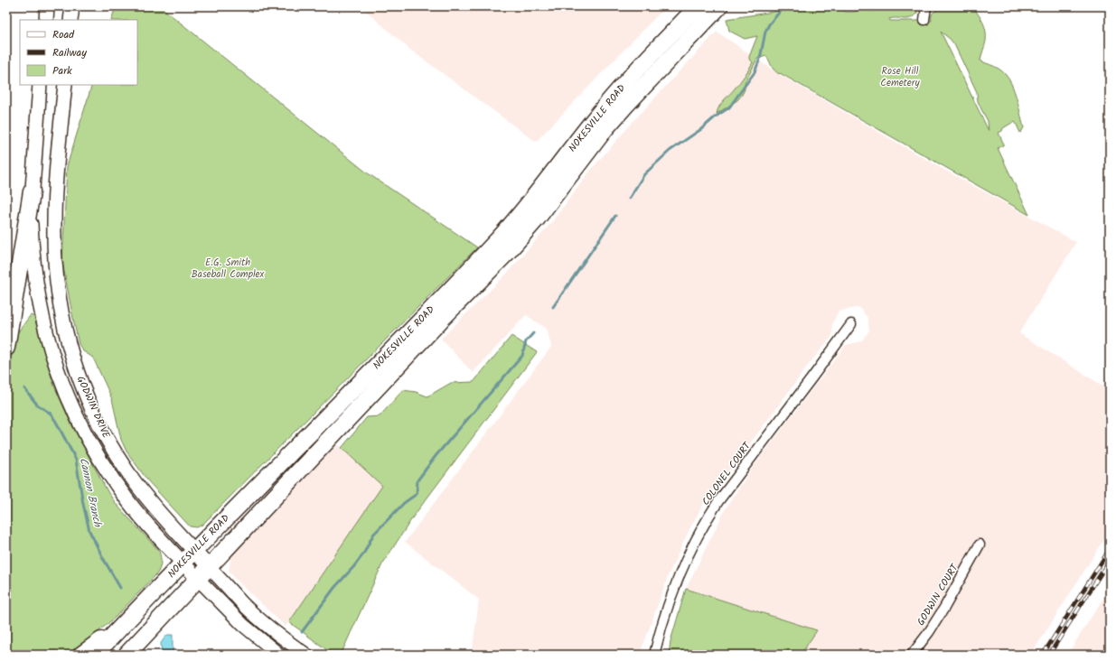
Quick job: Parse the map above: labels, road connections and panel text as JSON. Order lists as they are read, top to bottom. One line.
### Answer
{"streets":{"highway":["NOKESVILLE ROAD"],"main road":["GODWIN DRIVE"],"street":["COLONEL COURT","GODWIN COURT"]},"crossings":[["NOKESVILLE ROAD","GODWIN DRIVE"]],"water":["Cannon Branch"],"parks":["Rose Hill Cemetery","E.G. Smith Baseball Complex"],"legend":["Road","Railway","Park"]}
